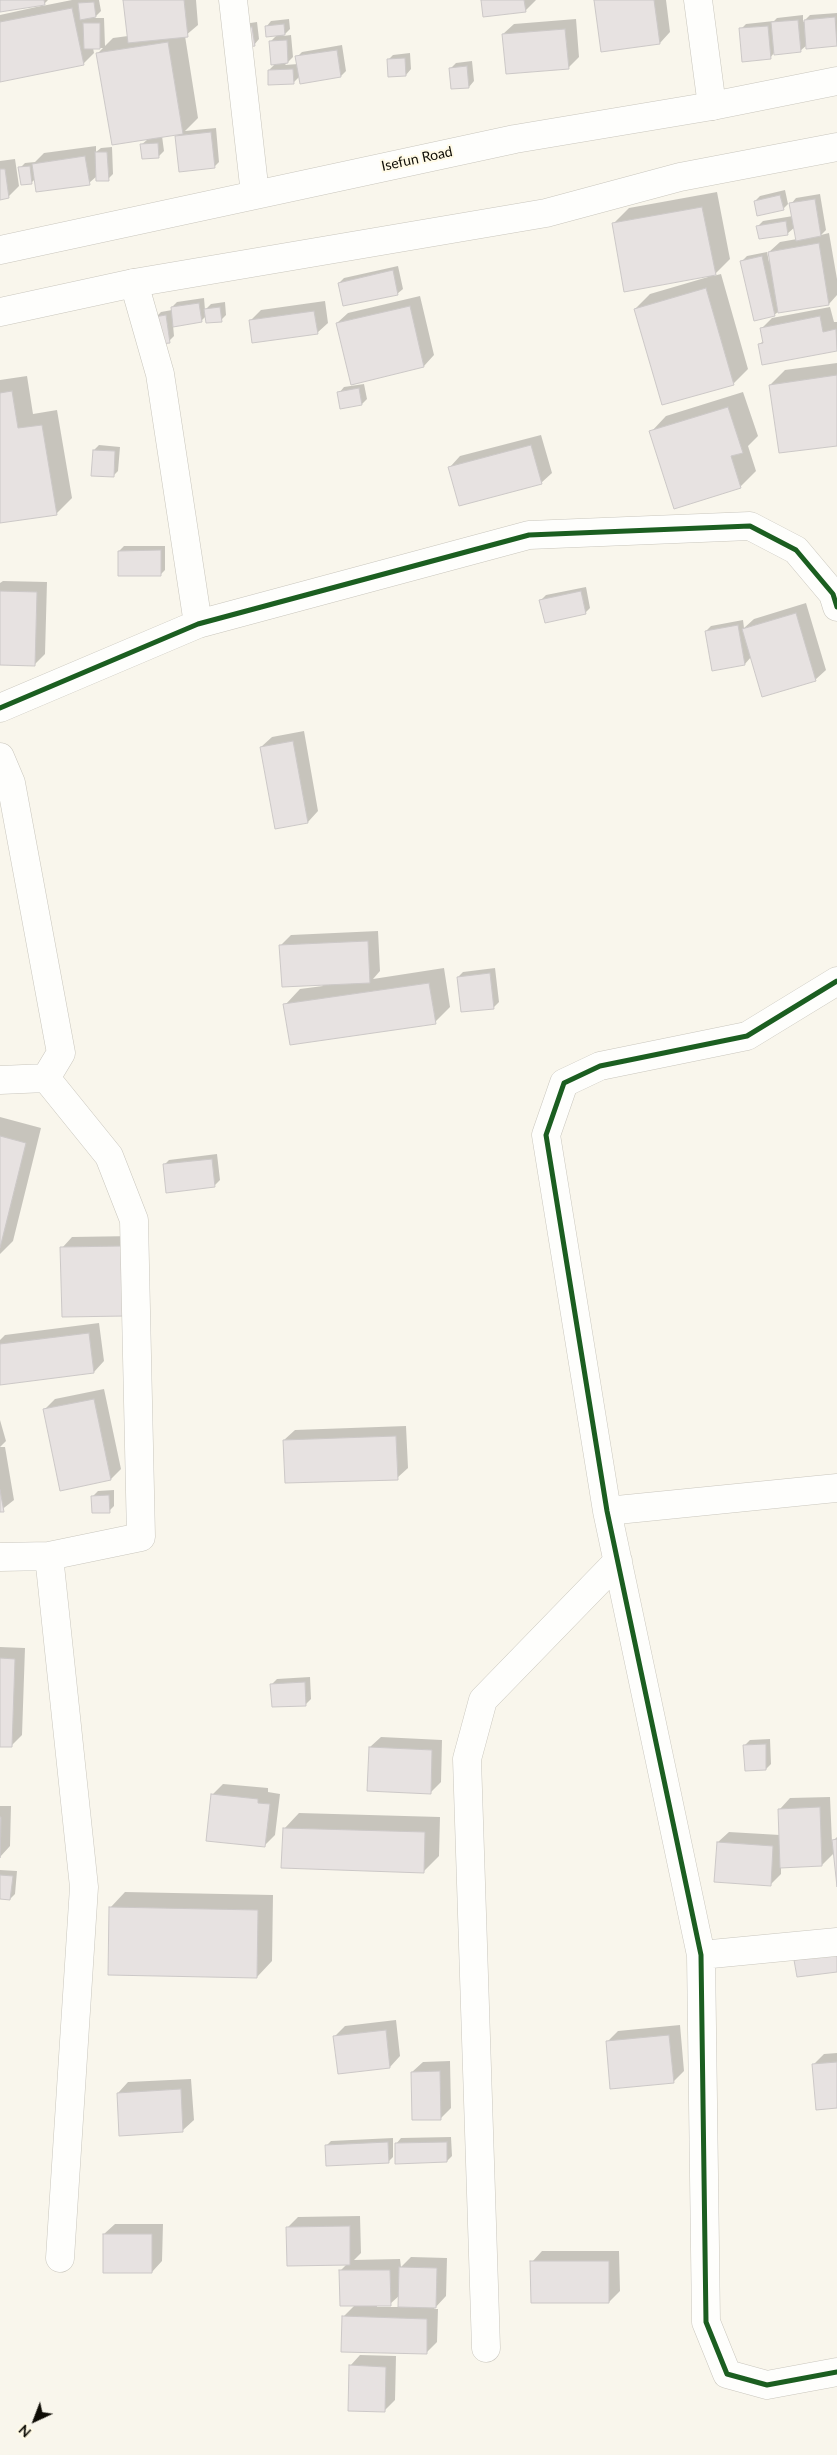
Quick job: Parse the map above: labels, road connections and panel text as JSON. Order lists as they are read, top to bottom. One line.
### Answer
{"streets":{"street":["Isefun Road"]},"north":"bottom left"}
